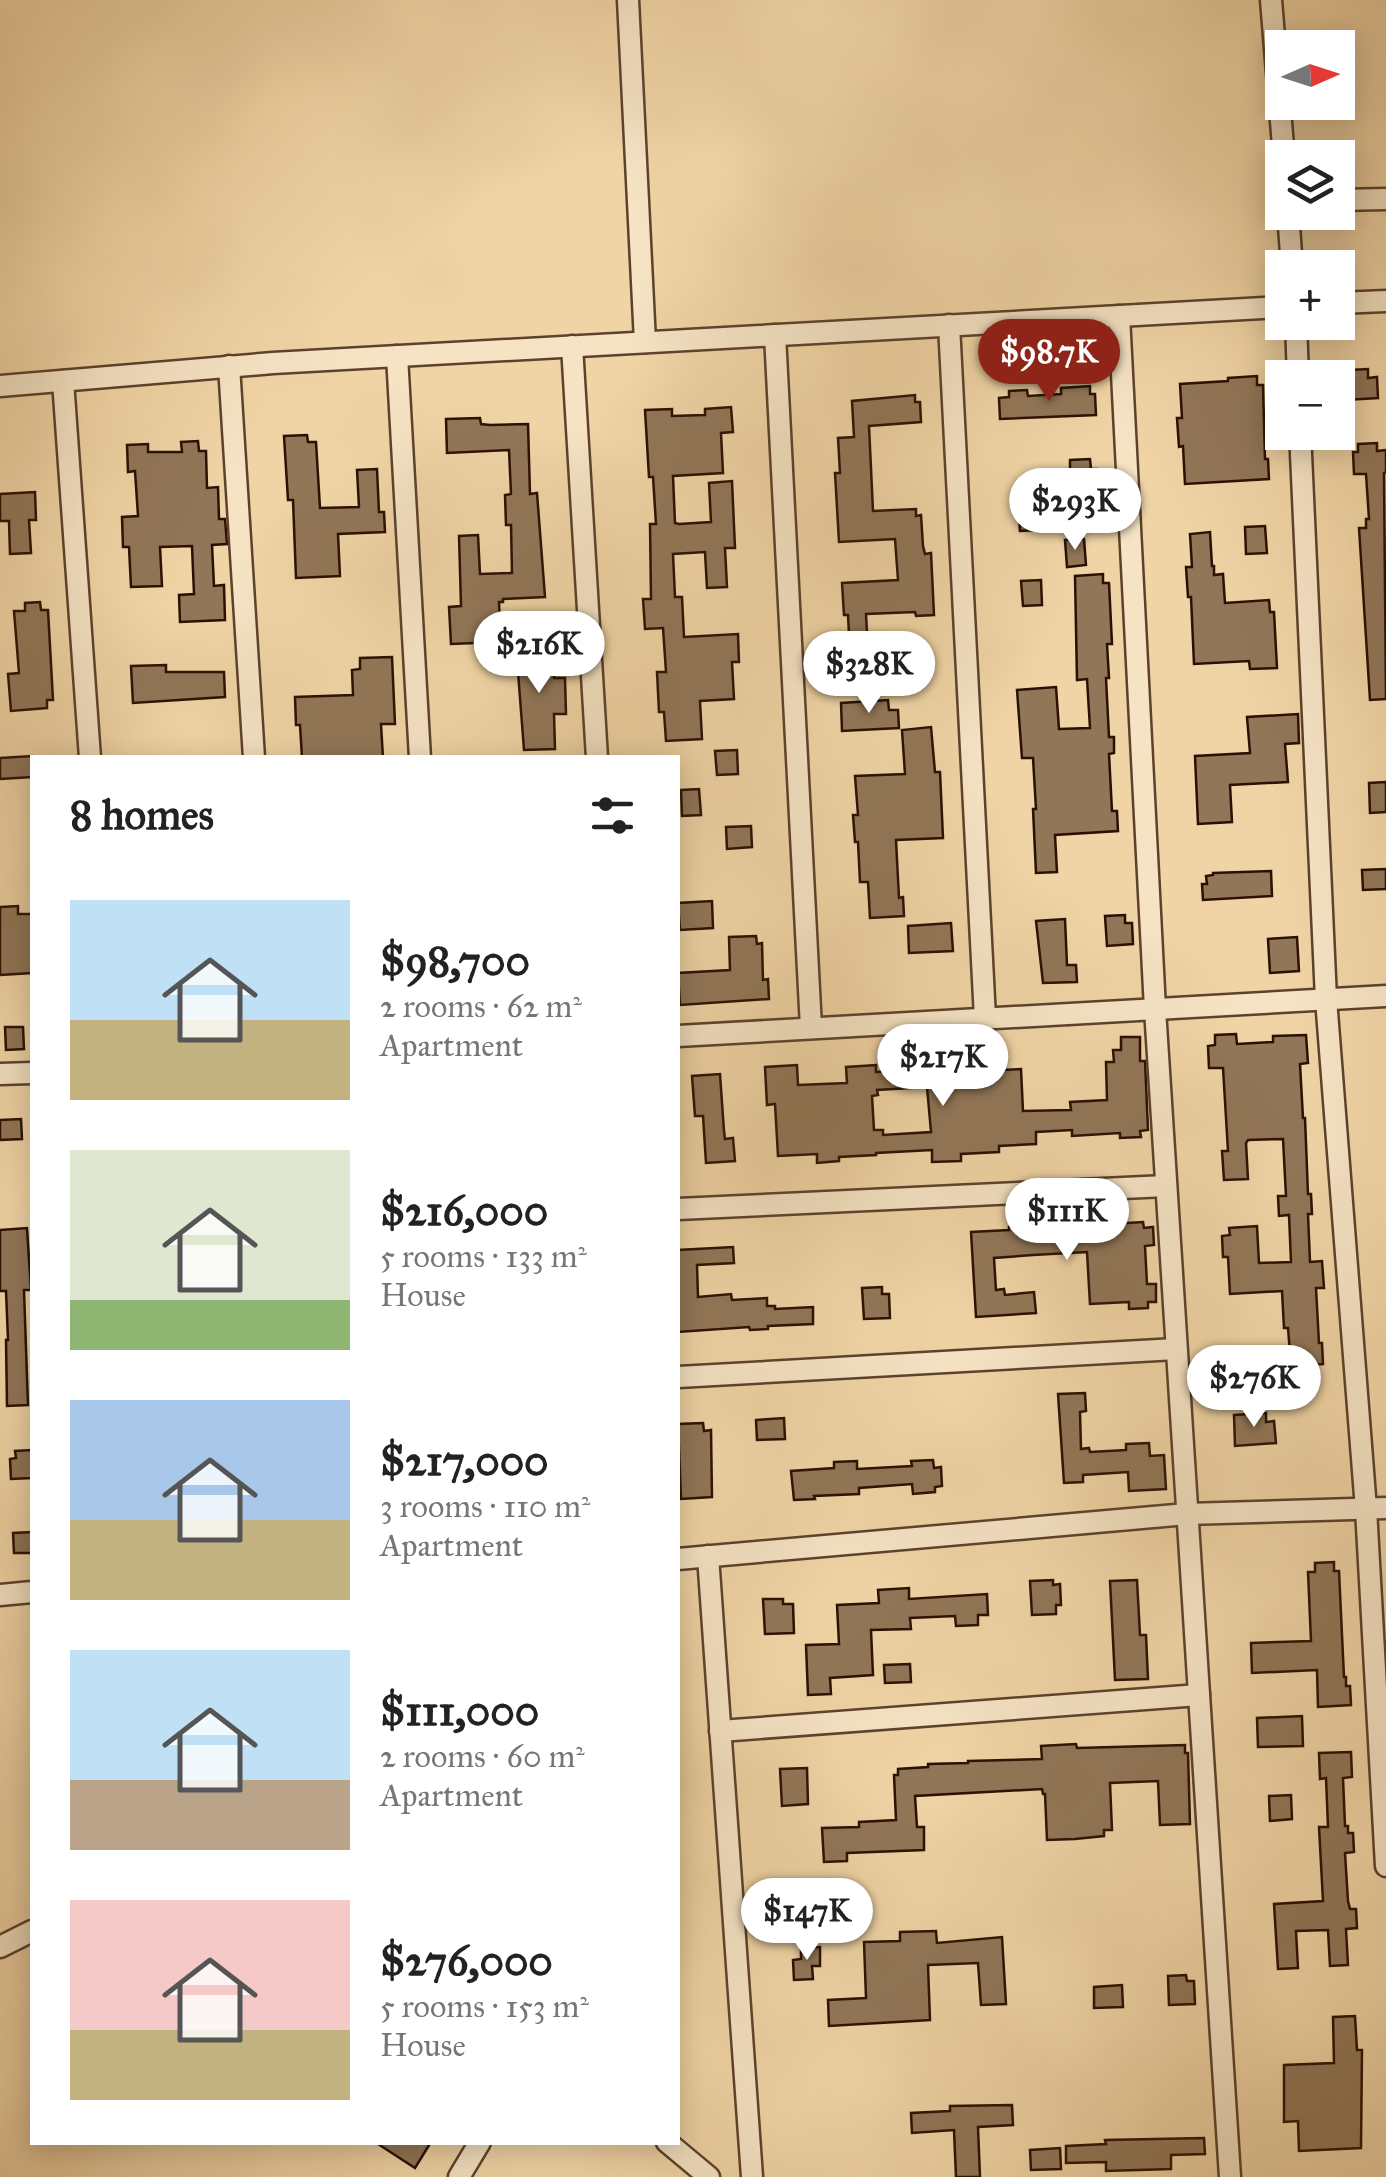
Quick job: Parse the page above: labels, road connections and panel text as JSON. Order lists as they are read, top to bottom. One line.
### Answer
{"north":"right","page":{"map_buttons":["+","−"],"price":["$98.7K","$293K","$216K","$328K","$217K","$111K","$276K","$147K"],"heading":"8 homes","list":[{"name":"$98,700","note":"2 rooms · 62 m² · Apartment"},{"name":"$216,000","note":"5 rooms · 133 m² · House"},{"name":"$217,000","note":"3 rooms · 110 m² · Apartment"},{"name":"$111,000","note":"2 rooms · 60 m² · Apartment"},{"name":"$276,000","note":"5 rooms · 153 m² · House"}]}}
